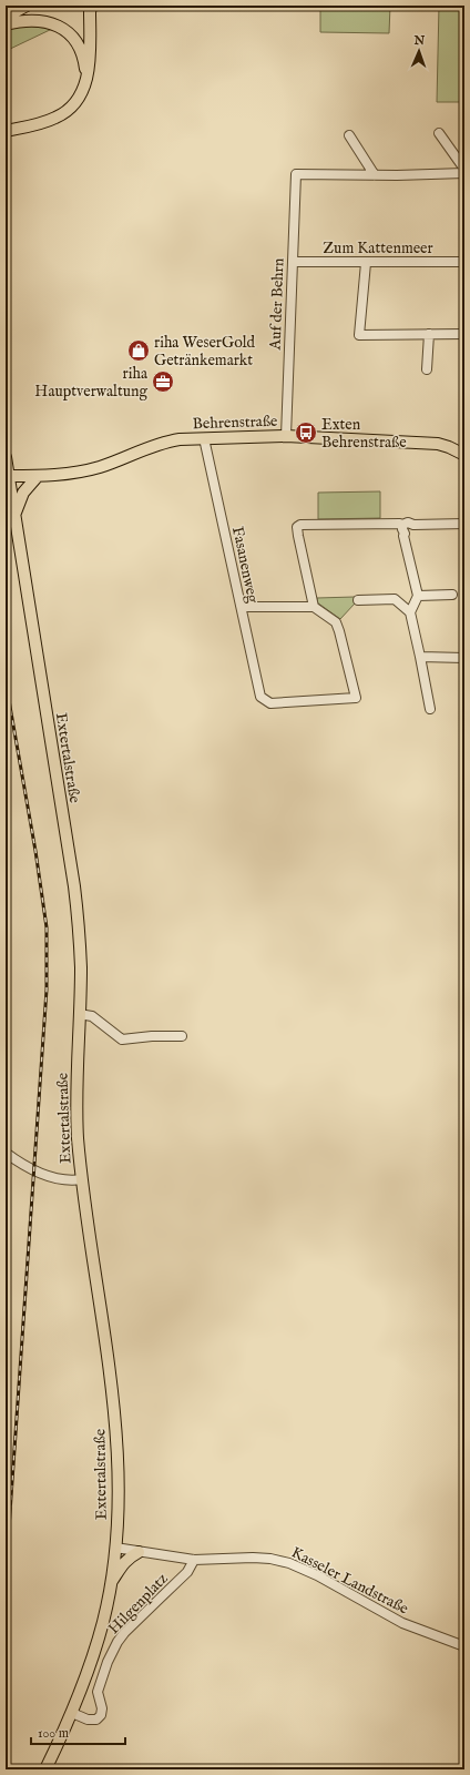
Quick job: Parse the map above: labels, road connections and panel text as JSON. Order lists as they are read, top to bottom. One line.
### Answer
{"streets":{"main road":["Behrenstraße","Extertalstraße"],"street":["Zum Kattenmeer","Auf der Behrn","Fasanenweg","Kasseler Landstraße","Hilgenplatz"]},"crossings":[["Zum Kattenmeer","Auf der Behrn"],["Auf der Behrn","Behrenstraße"],["Behrenstraße","Fasanenweg"],["Behrenstraße","Extertalstraße"],["Extertalstraße","Kasseler Landstraße"],["Extertalstraße","Hilgenplatz"],["Kasseler Landstraße","Hilgenplatz"]],"places":{"shop":["riha WeserGold Getränkemarkt"],"office":["riha Hauptverwaltung"],"bus stop":["Exten Behrenstraße"]},"scale_bar":"100 m","north":"top"}
